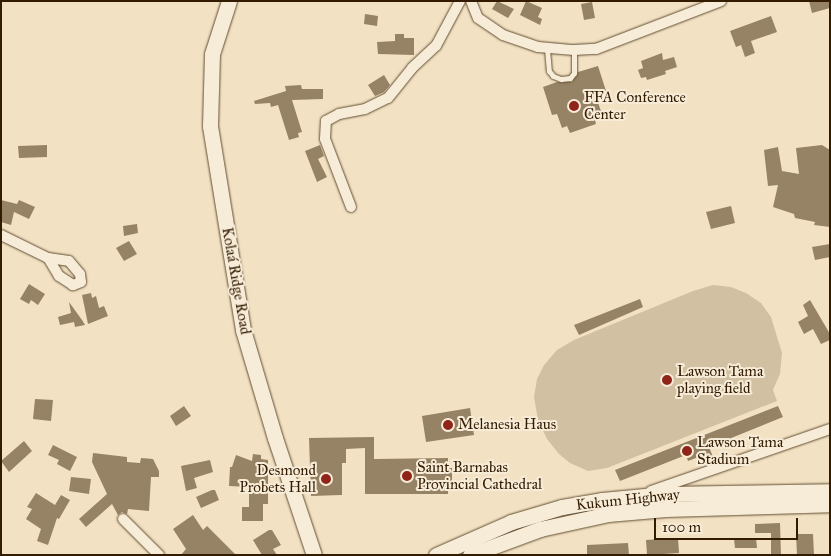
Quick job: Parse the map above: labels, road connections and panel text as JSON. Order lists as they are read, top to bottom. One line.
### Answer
{"streets":{"main road":["Kolaá Ridge Road","Kukum Highway"]},"places":["FFA Conference Center","Lawson Tama playing field","Melanesia Haus","Lawson Tama Stadium","Saint Barnabas Provincial Cathedral","Desmond Probets Hall"],"scale_bar":"100 m"}
